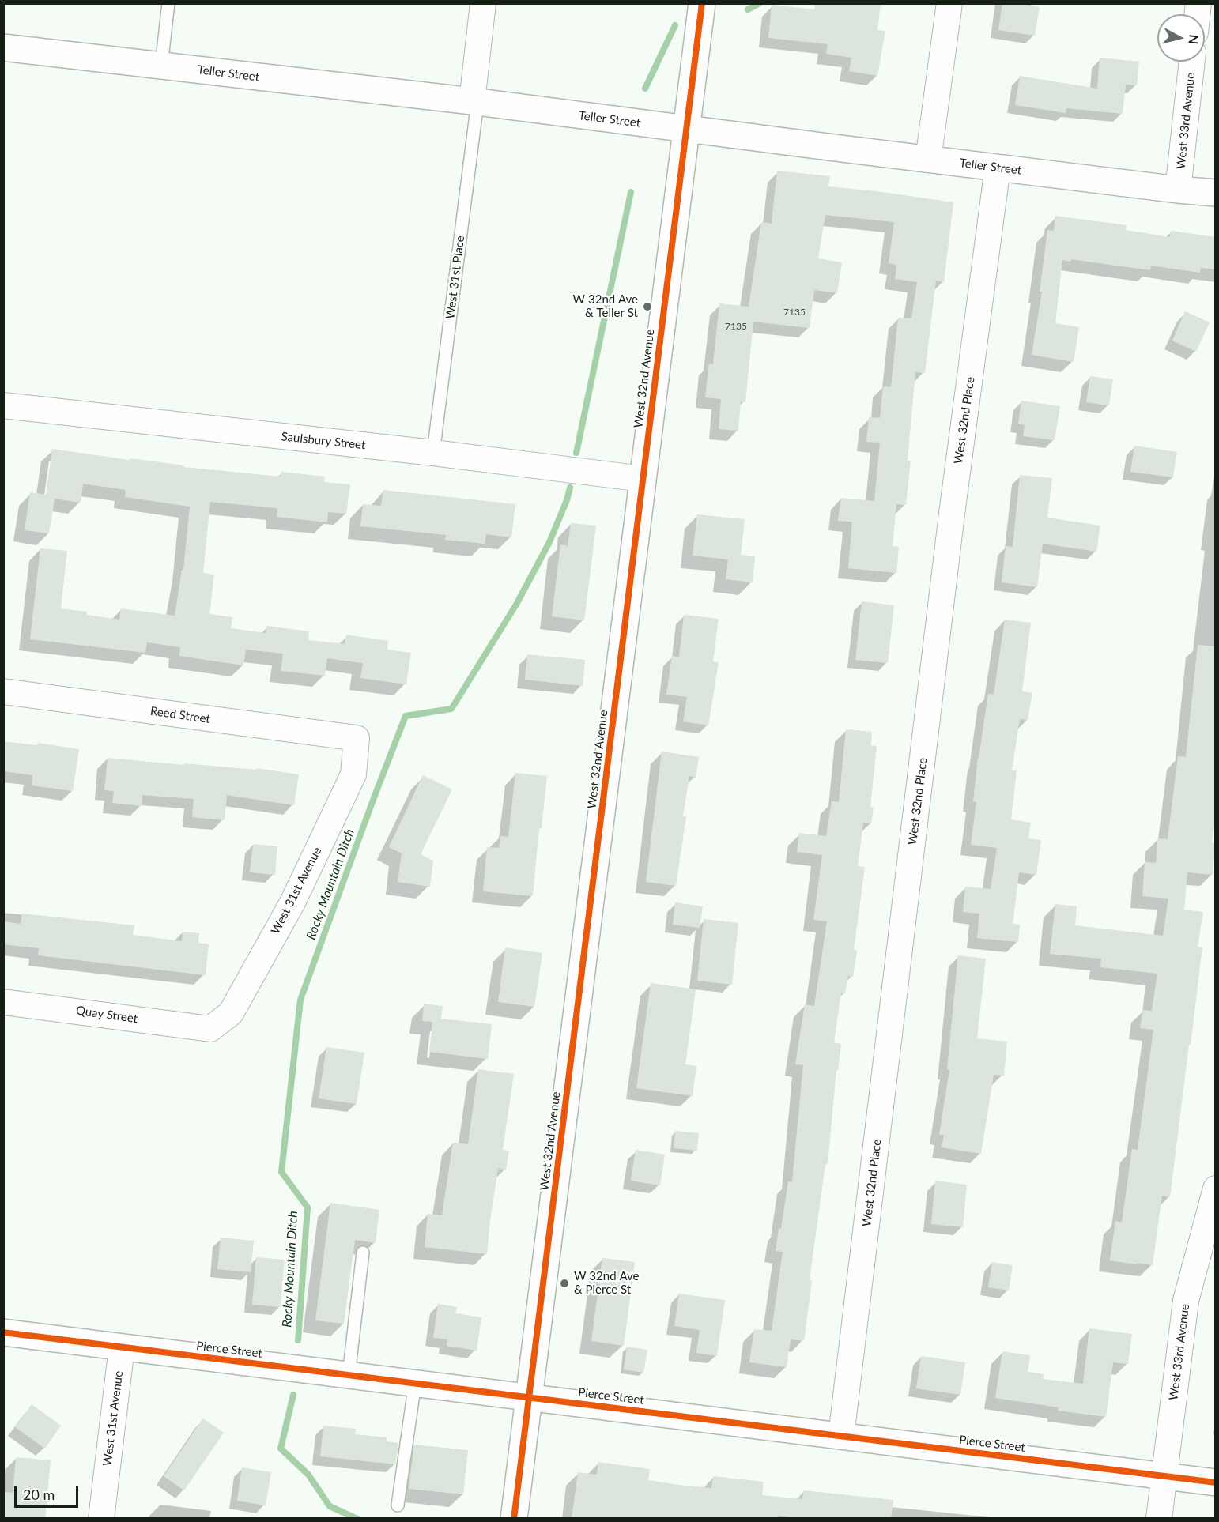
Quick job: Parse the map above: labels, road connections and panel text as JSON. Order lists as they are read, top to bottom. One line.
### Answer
{"streets":{"street":["Teller Street","West 33rd Avenue","West 31st Place","West 32nd Avenue","West 32nd Place","Saulsbury Street","Reed Street","West 31st Avenue","Quay Street","Pierce Street"]},"crossings":[["Teller Street","West 33rd Avenue"],["Teller Street","West 31st Place"],["Teller Street","West 32nd Avenue"],["Teller Street","West 32nd Place"],["West 33rd Avenue","Pierce Street"],["West 31st Place","Saulsbury Street"],["West 32nd Avenue","Saulsbury Street"],["West 32nd Avenue","Pierce Street"],["West 32nd Place","Pierce Street"],["Reed Street","West 31st Avenue"],["West 31st Avenue","Quay Street"],["West 31st Avenue","Pierce Street"]],"water":["Rocky Mountain Ditch"],"places":["W 32nd Ave & Teller St","W 32nd Ave & Pierce St"],"house_numbers":["7135","7135"],"scale_bar":"20 m","north":"right"}
